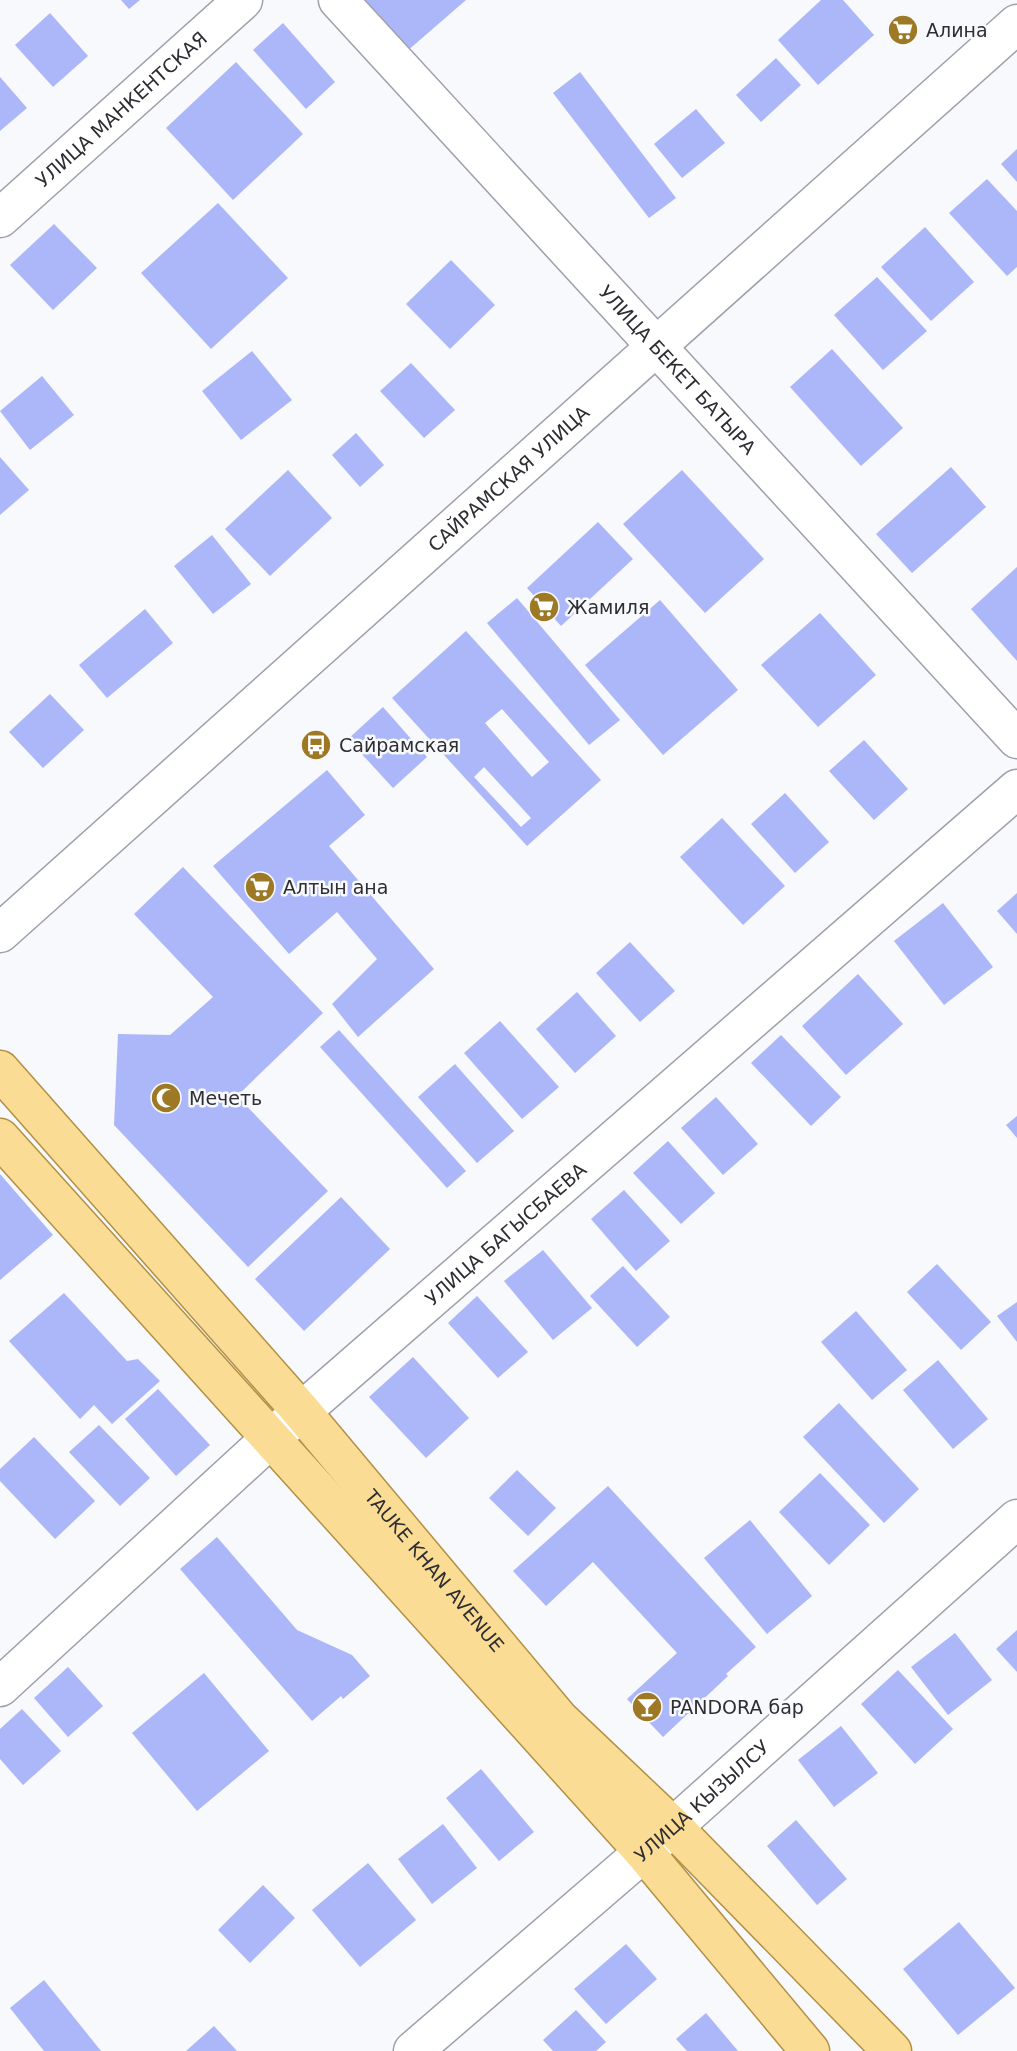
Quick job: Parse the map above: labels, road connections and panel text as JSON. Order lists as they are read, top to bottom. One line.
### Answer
{"streets":{"main road":["TAUKE KHAN AVENUE"],"street":["УЛИЦА МАНКЕНТСКАЯ","УЛИЦА БЕКЕТ БАТЫРА","САЙРАМСКАЯ УЛИЦА","УЛИЦА БАГЫСБАЕВА","УЛИЦА КЫЗЫЛСУ"]},"crossings":[["УЛИЦА БЕКЕТ БАТЫРА","САЙРАМСКАЯ УЛИЦА"],["УЛИЦА БАГЫСБАЕВА","TAUKE KHAN AVENUE"],["TAUKE KHAN AVENUE","УЛИЦА КЫЗЫЛСУ"]],"places":{"supermarket":["Алина","Жамиля","Алтын ана"],"bus stop":["Сайрамская"],"mosque":["Мечеть"],"bar":["PANDORA бар"]}}
